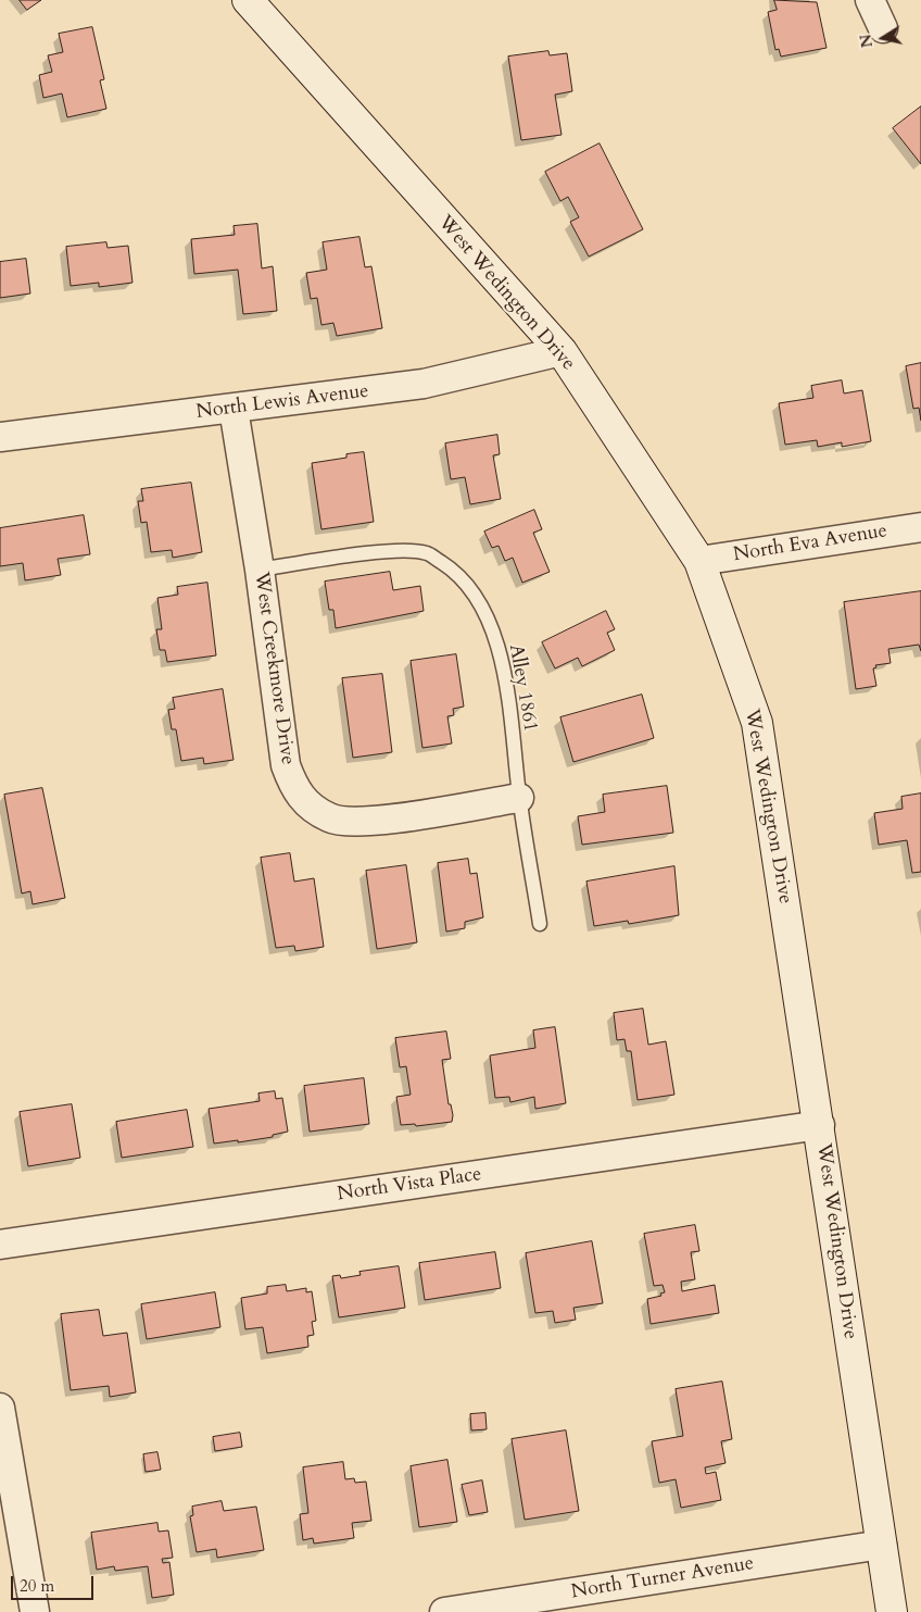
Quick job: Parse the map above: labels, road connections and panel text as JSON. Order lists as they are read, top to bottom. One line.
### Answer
{"streets":{"main road":["West Wedington Drive"],"street":["North Lewis Avenue","North Eva Avenue","West Creekmore Drive","North Vista Place","North Turner Avenue"],"lane":["Alley 1861"]},"crossings":[["West Wedington Drive","North Lewis Avenue"],["West Wedington Drive","North Eva Avenue"],["West Wedington Drive","North Vista Place"],["West Wedington Drive","North Turner Avenue"],["North Lewis Avenue","West Creekmore Drive"],["West Creekmore Drive","Alley 1861"]],"scale_bar":"20 m","north":"left"}
